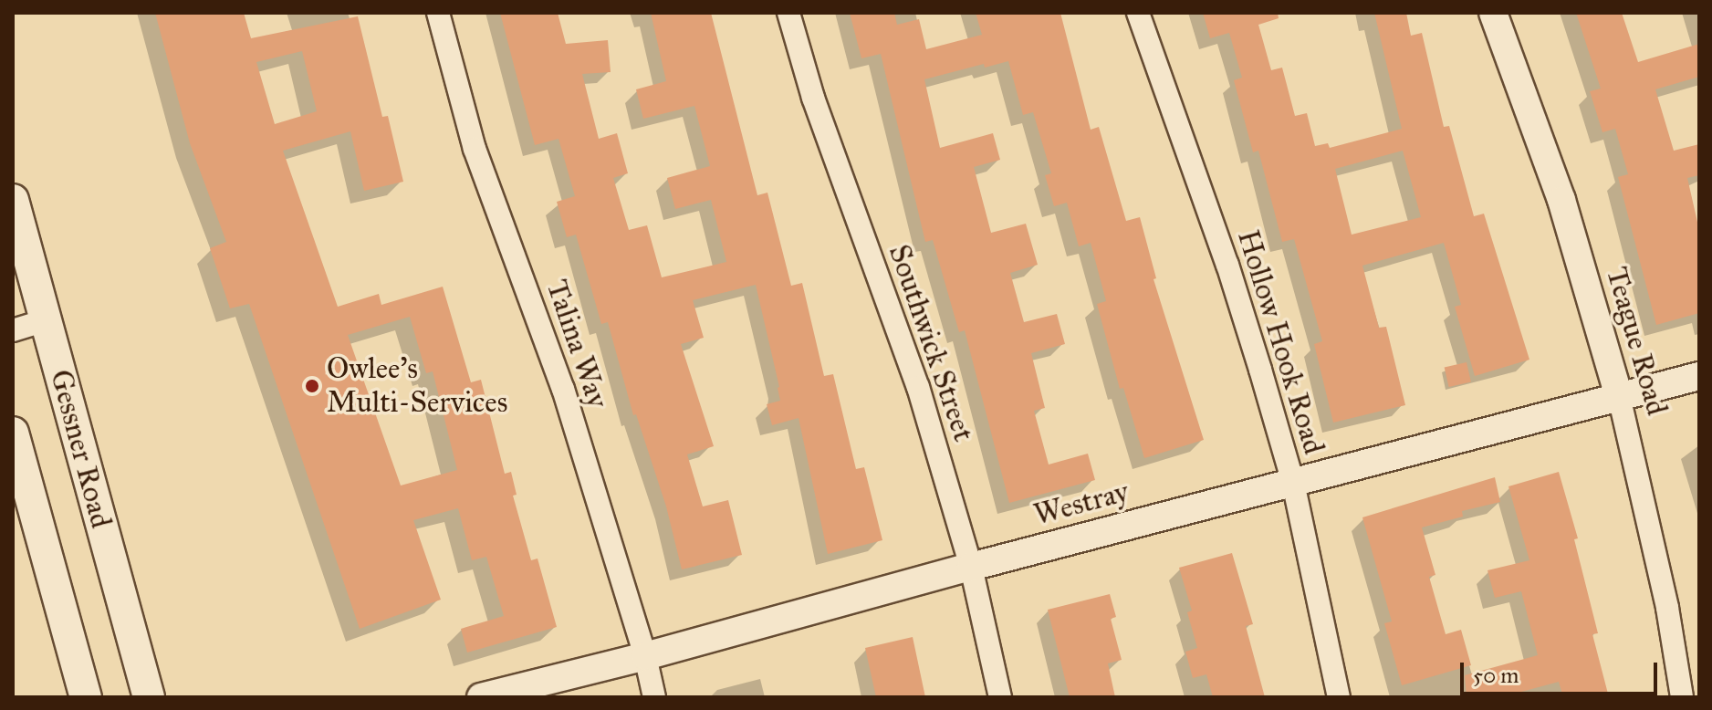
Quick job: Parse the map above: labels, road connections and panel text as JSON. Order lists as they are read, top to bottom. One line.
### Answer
{"streets":{"main road":["Gessner Road"],"street":["Teague Road","Hollow Hook Road","Southwick Street","Talina Way","Westray"]},"crossings":[["Teague Road","Westray"],["Hollow Hook Road","Westray"],["Southwick Street","Westray"],["Talina Way","Westray"]],"places":["Owlee's Multi-Services"],"scale_bar":"50 m"}
